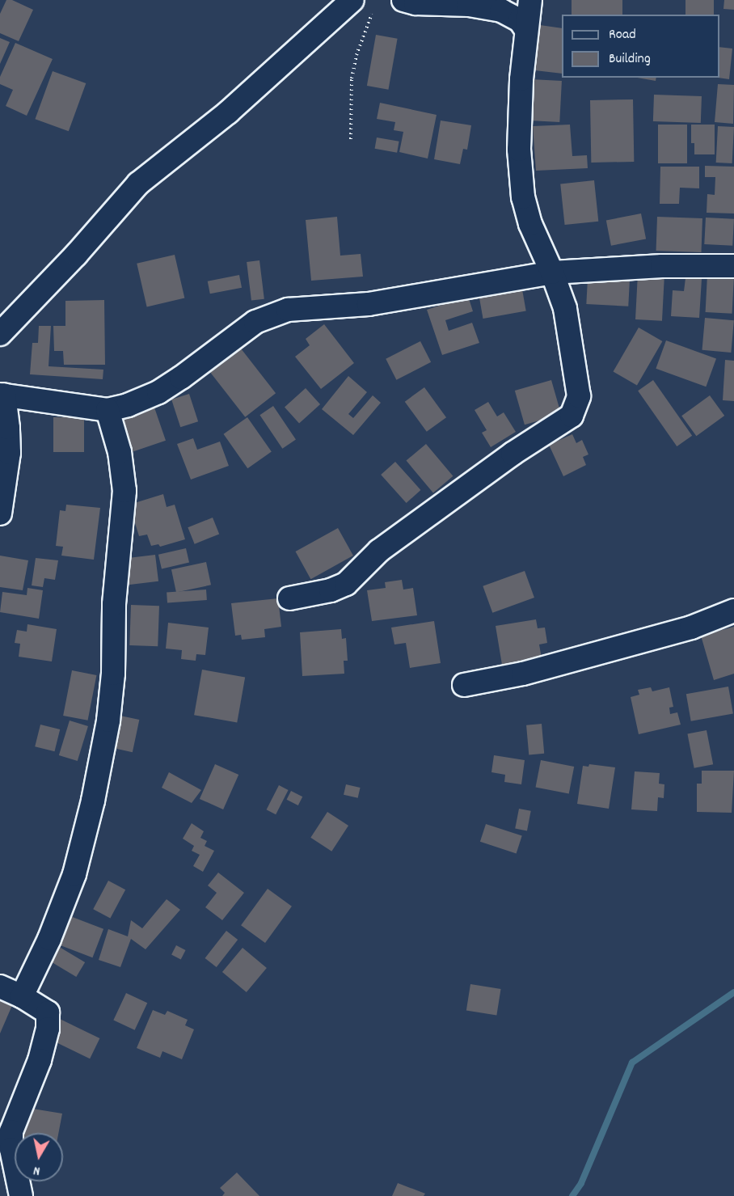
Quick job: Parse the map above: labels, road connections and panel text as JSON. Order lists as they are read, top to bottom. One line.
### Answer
{"legend":["Road","Building"],"north":"bottom"}
